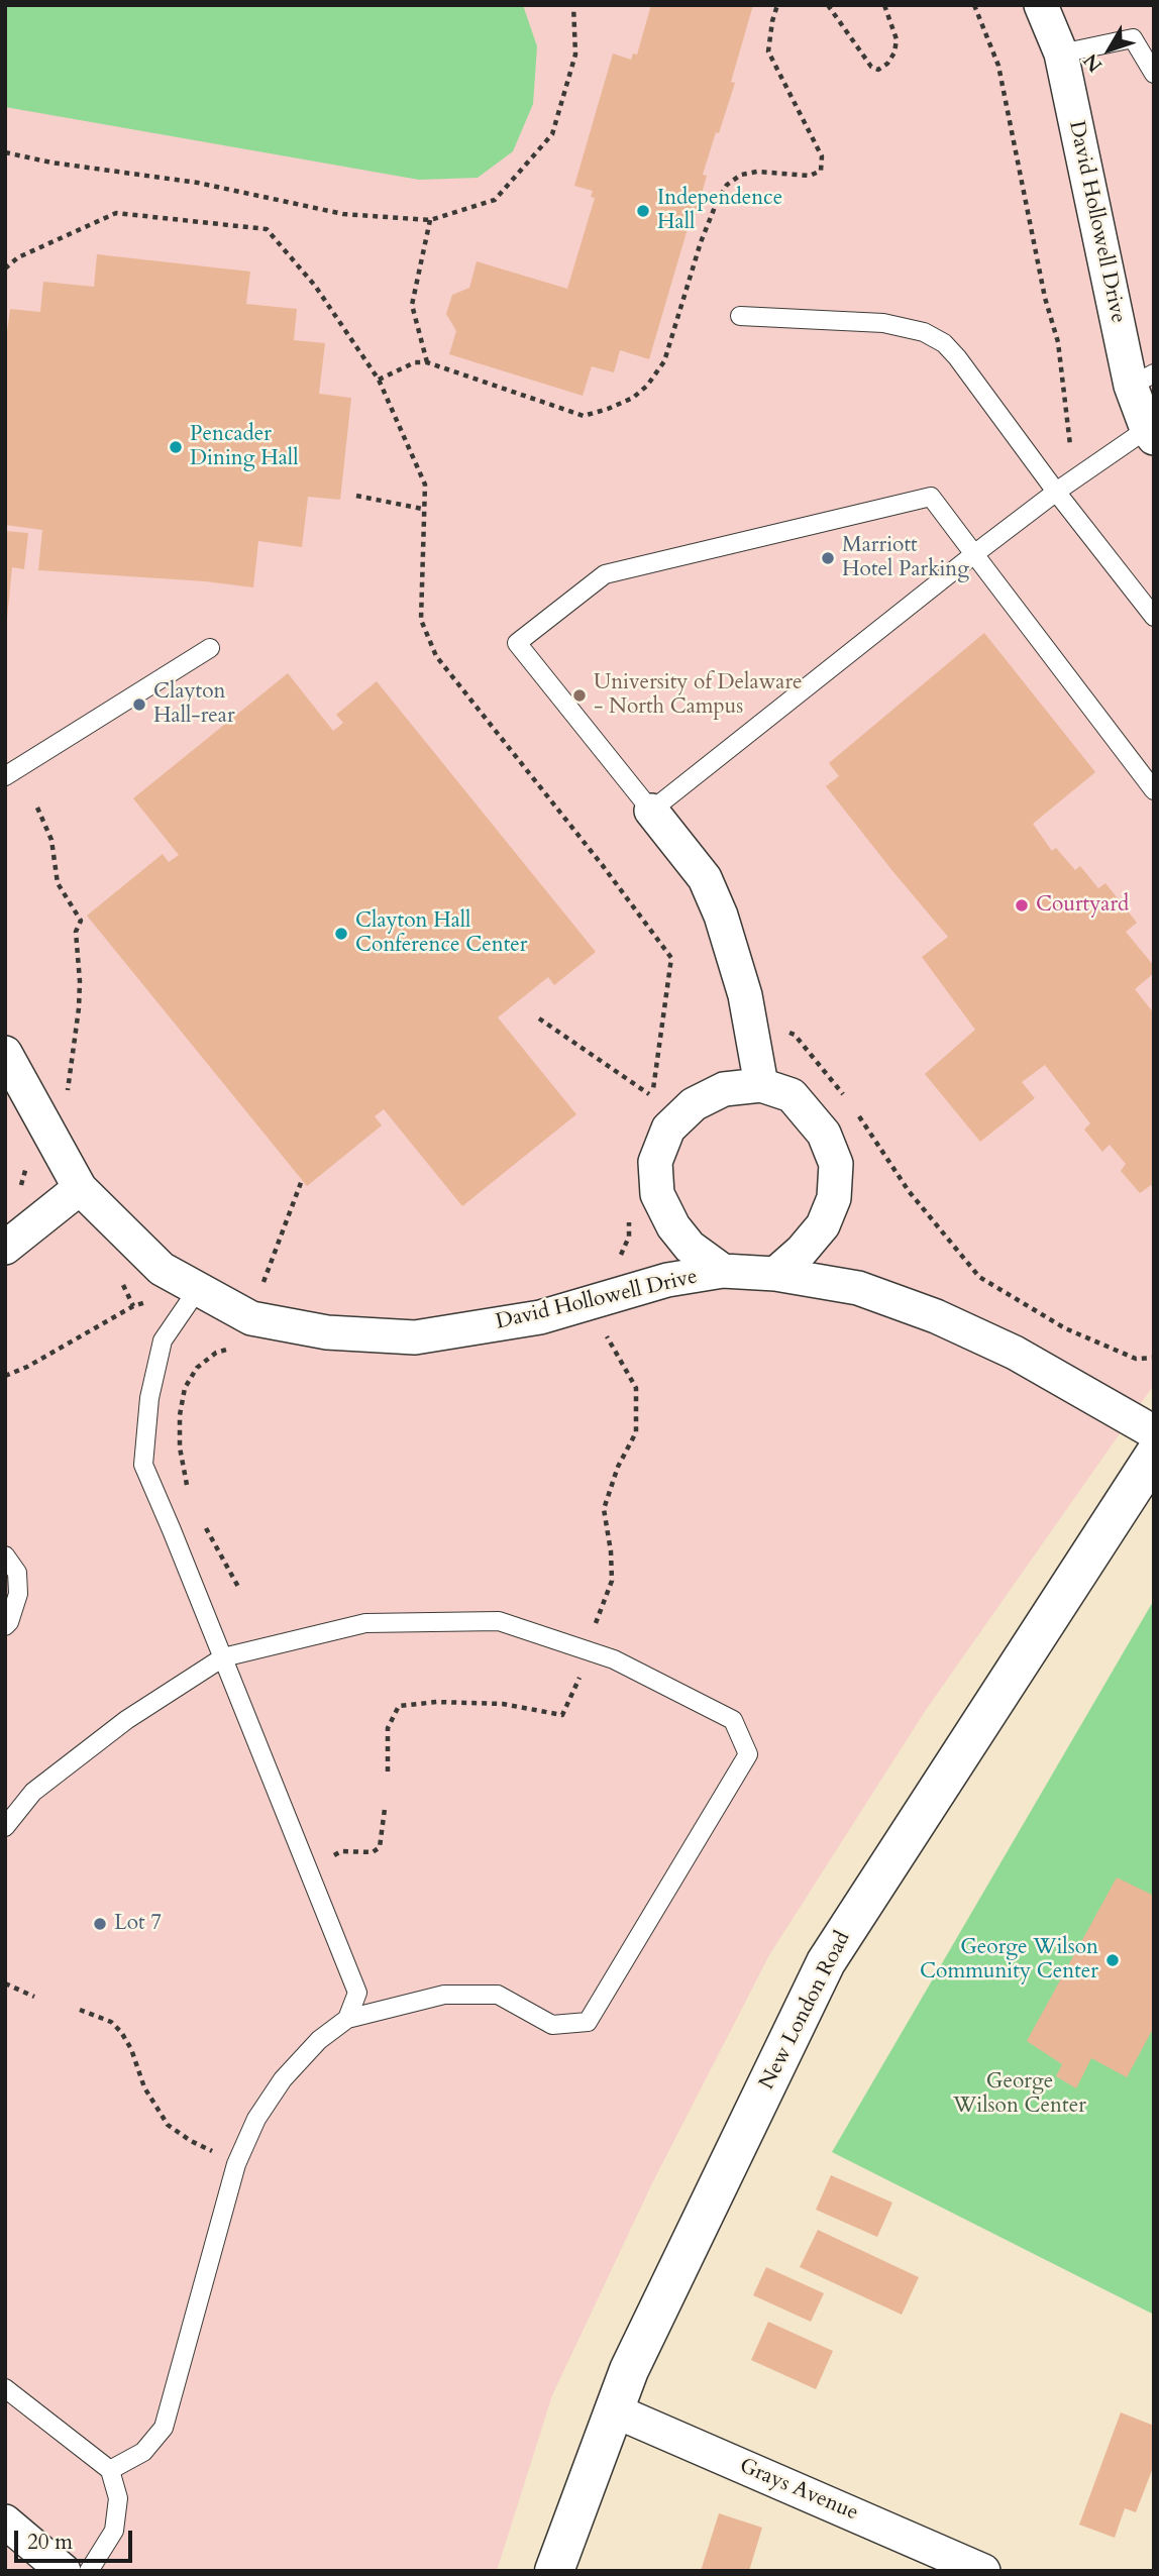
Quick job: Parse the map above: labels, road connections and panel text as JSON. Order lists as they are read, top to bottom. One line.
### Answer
{"streets":{"main road":["New London Road"],"street":["David Hollowell Drive","Grays Avenue"]},"crossings":[["New London Road","Grays Avenue"]],"parks":["George Wilson Center"],"places":["Independence Hall","Pencader Dining Hall","Marriott Hotel Parking","University of Delaware - North Campus","Clayton Hall-rear","Courtyard","Clayton Hall Conference Center","Lot 7","George Wilson Community Center"],"scale_bar":"20 m","north":"bottom left"}
